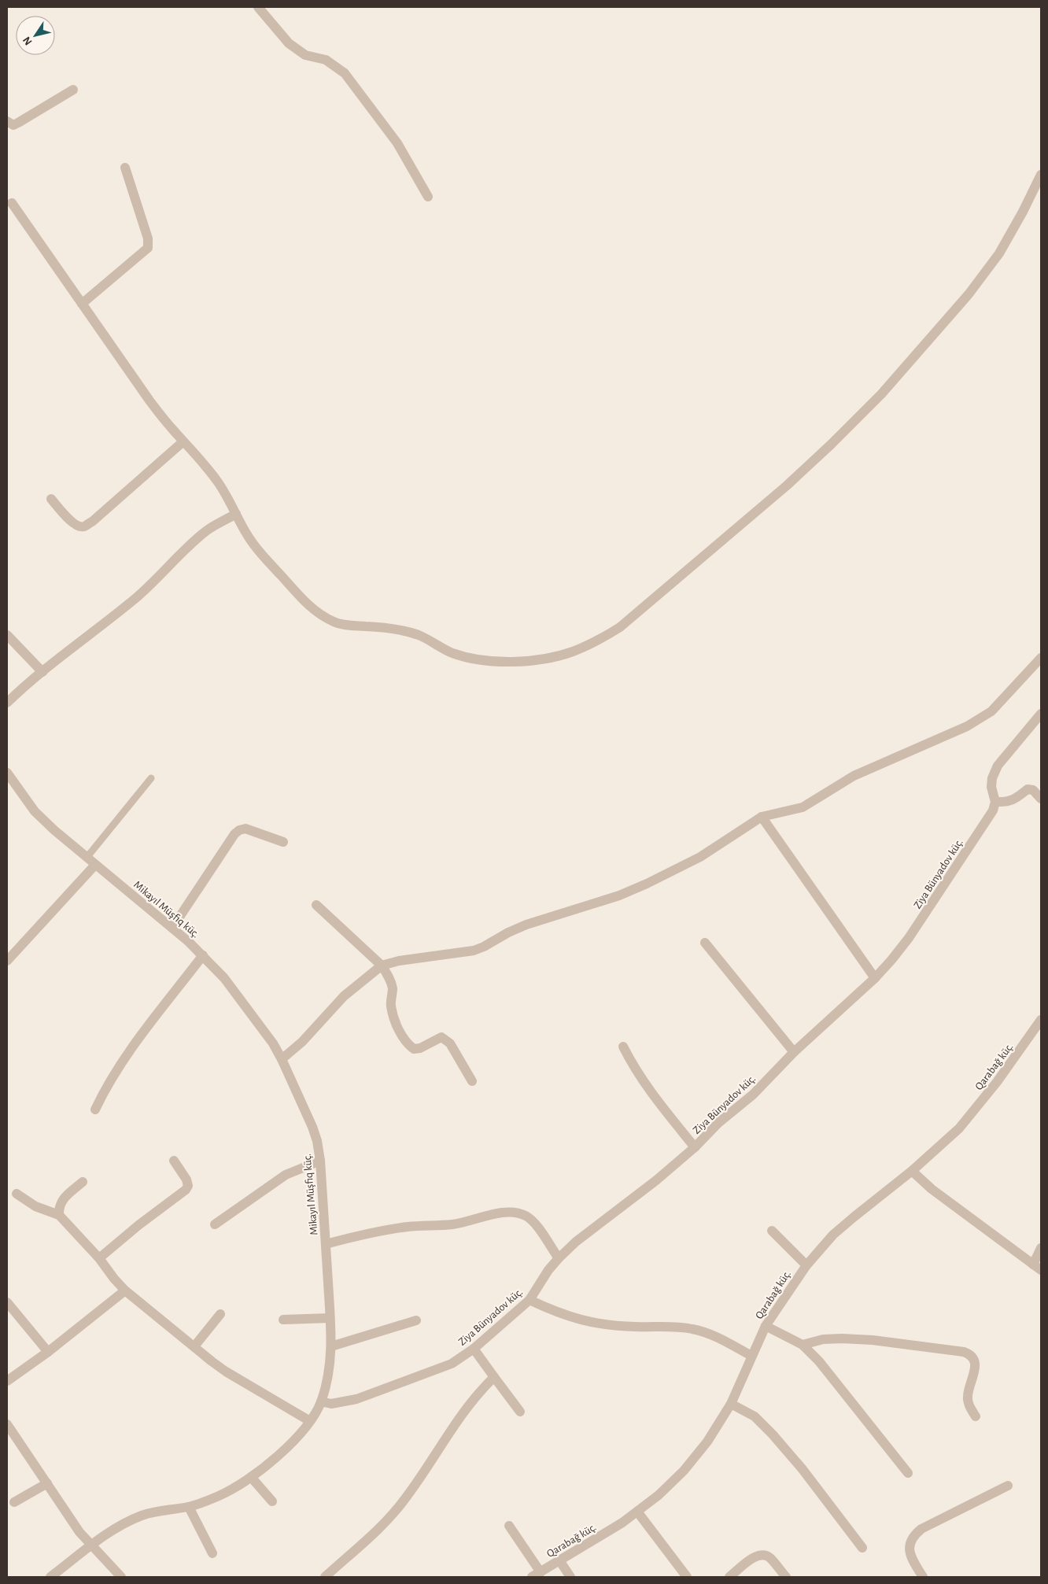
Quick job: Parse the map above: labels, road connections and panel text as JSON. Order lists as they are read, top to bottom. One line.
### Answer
{"streets":{"street":["Ziya Bünyadov küç.","Mikayıl Müşfiq küç.","Qarabağ küç."]},"crossings":[["Ziya Bünyadov küç.","Mikayıl Müşfiq küç."]],"north":"bottom left"}
